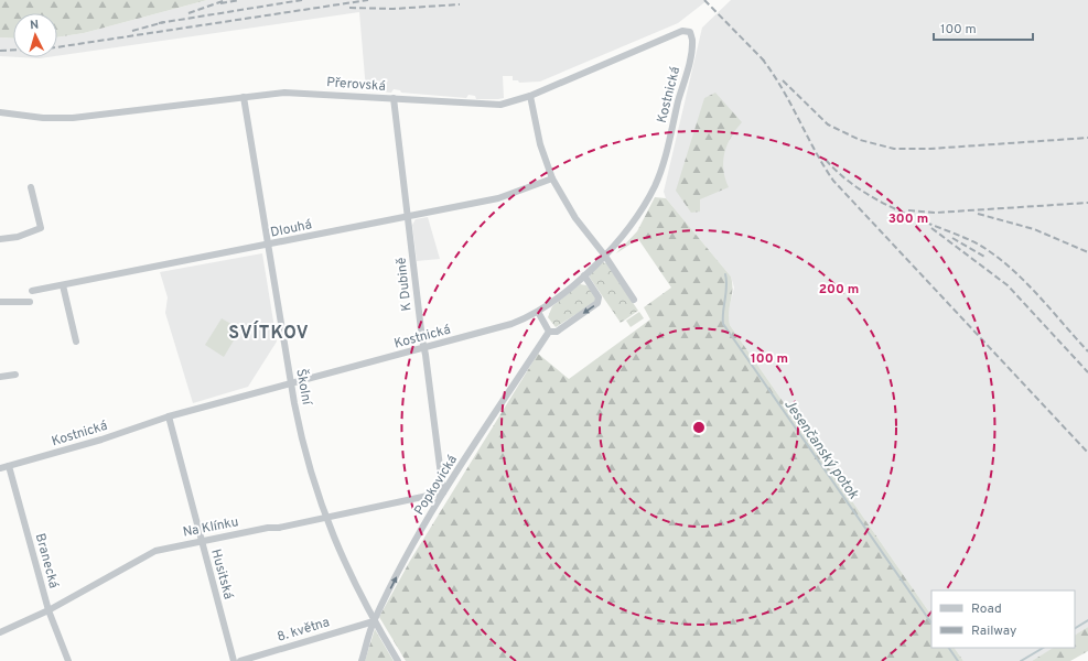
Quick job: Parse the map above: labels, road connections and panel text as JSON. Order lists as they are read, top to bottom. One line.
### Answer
{"streets":{"street":["Přerovská","Kostnická","Dlouhá","K Dubině","Školní","Popkovická","Na Klínku","Branecká","Husitská","8. května"]},"crossings":[["Přerovská","Kostnická"],["Přerovská","K Dubině"],["Přerovská","Školní"],["Kostnická","K Dubině"],["Kostnická","Školní"],["Kostnická","Branecká"],["Kostnická","Husitská"],["Dlouhá","K Dubině"],["Dlouhá","Školní"],["K Dubině","Popkovická"],["K Dubině","Na Klínku"],["Školní","Popkovická"],["Školní","Na Klínku"],["Školní","8. května"],["Popkovická","Na Klínku"],["Popkovická","8. května"],["Na Klínku","Branecká"],["Na Klínku","Husitská"]],"one_way":["Popkovická"],"districts":["SVÍTKOV"],"water":["Jesenčanský potok"],"legend":["Road","Railway"],"scale_bar":"100 m","north":"top","rings":["300 m","200 m","100 m"]}
